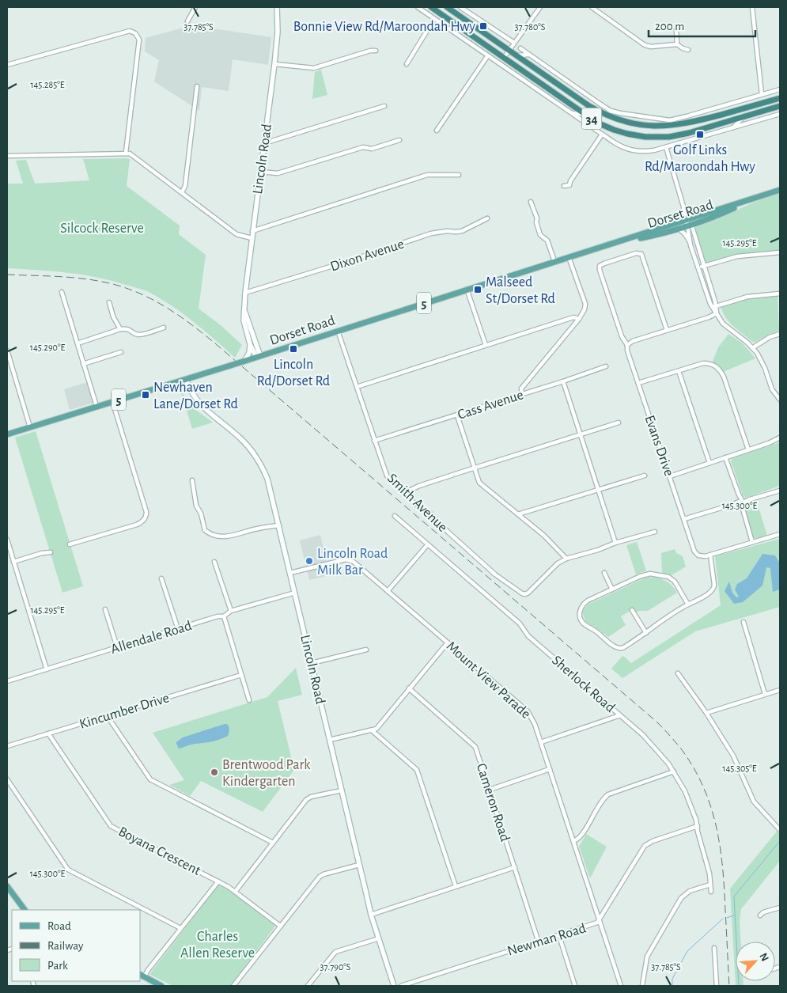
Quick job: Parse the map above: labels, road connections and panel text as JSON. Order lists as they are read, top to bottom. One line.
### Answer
{"streets":{"highway":["34"],"main road":["Lincoln Road","Dorset Road","5"],"street":["Dixon Avenue","Cass Avenue","Evans Drive","Smith Avenue","Allendale Road","Mount View Parade","Sherlock Road","Kincumber Drive","Cameron Road","Boyana Crescent","Newman Road"]},"crossings":[["Lincoln Road","Dorset Road"],["Lincoln Road","Dixon Avenue"],["Lincoln Road","Allendale Road"],["Lincoln Road","Mount View Parade"],["Dorset Road","Smith Avenue"],["Cass Avenue","Smith Avenue"],["Mount View Parade","Newman Road"],["Sherlock Road","Newman Road"],["Kincumber Drive","Boyana Crescent"],["Cameron Road","Newman Road"]],"parks":["Silcock Reserve","Charles Allen Reserve"],"places":{"transit":["Bonnie View Rd/Maroondah Hwy","Golf Links Rd/Maroondah Hwy","Malseed St/Dorset Rd","Lincoln Rd/Dorset Rd","Newhaven Lane/Dorset Rd"],"other":["Lincoln Road Milk Bar","Brentwood Park Kindergarten"]},"legend":["Road","Railway","Park"],"scale_bar":"200 m","north":"top right","coordinates":["37.785°S","37.780°S","145.285°E","145.295°E","145.290°E","145.300°E","145.305°E","37.790°S"]}
